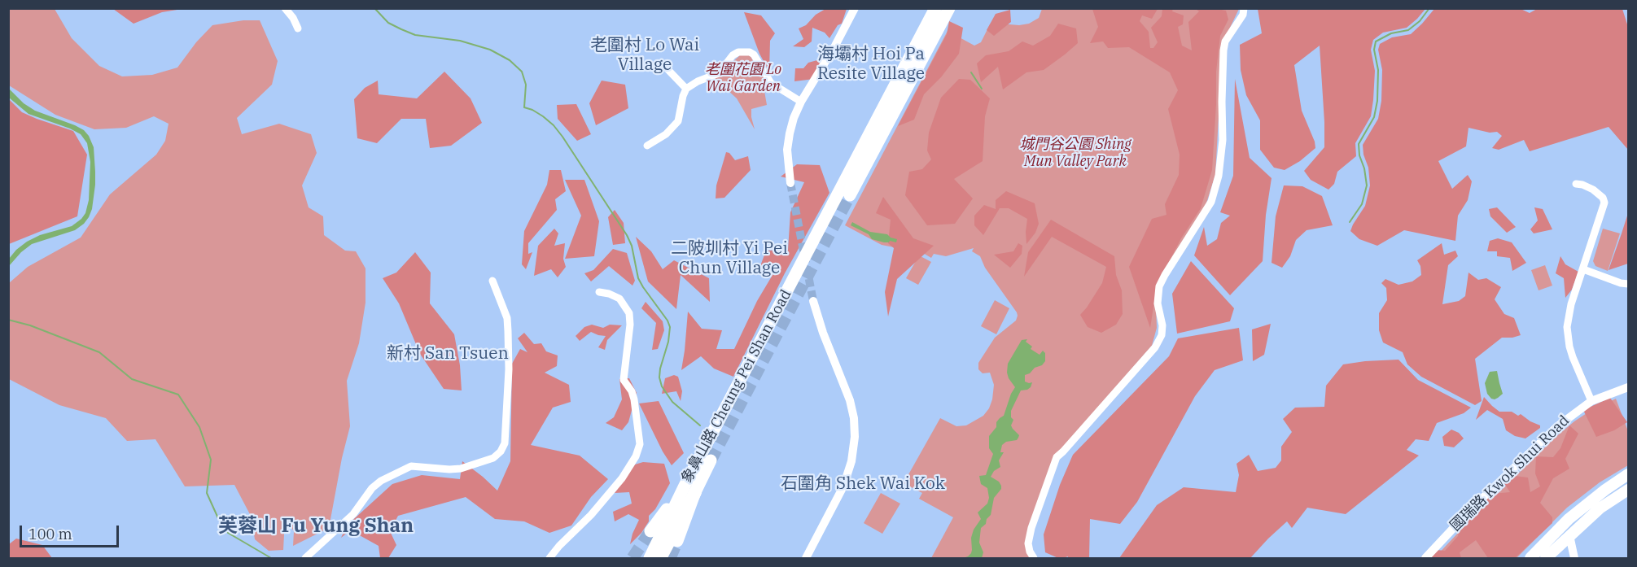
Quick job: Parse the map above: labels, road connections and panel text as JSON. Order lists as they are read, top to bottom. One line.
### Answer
{"streets":{"highway":["象鼻山路 Cheung Pei Shan Road"],"street":["國瑞路 Kwok Shui Road"]},"districts":["老圍村 Lo Wai Village","海壩村 Hoi Pa Resite Village","二陂圳村 Yi Pei Chun Village","新村 San Tsuen","石圍角 Shek Wai Kok","芙蓉山 Fu Yung Shan"],"parks":["老圍花園 Lo Wai Garden","城門谷公園 Shing Mun Valley Park"],"scale_bar":"100 m"}
